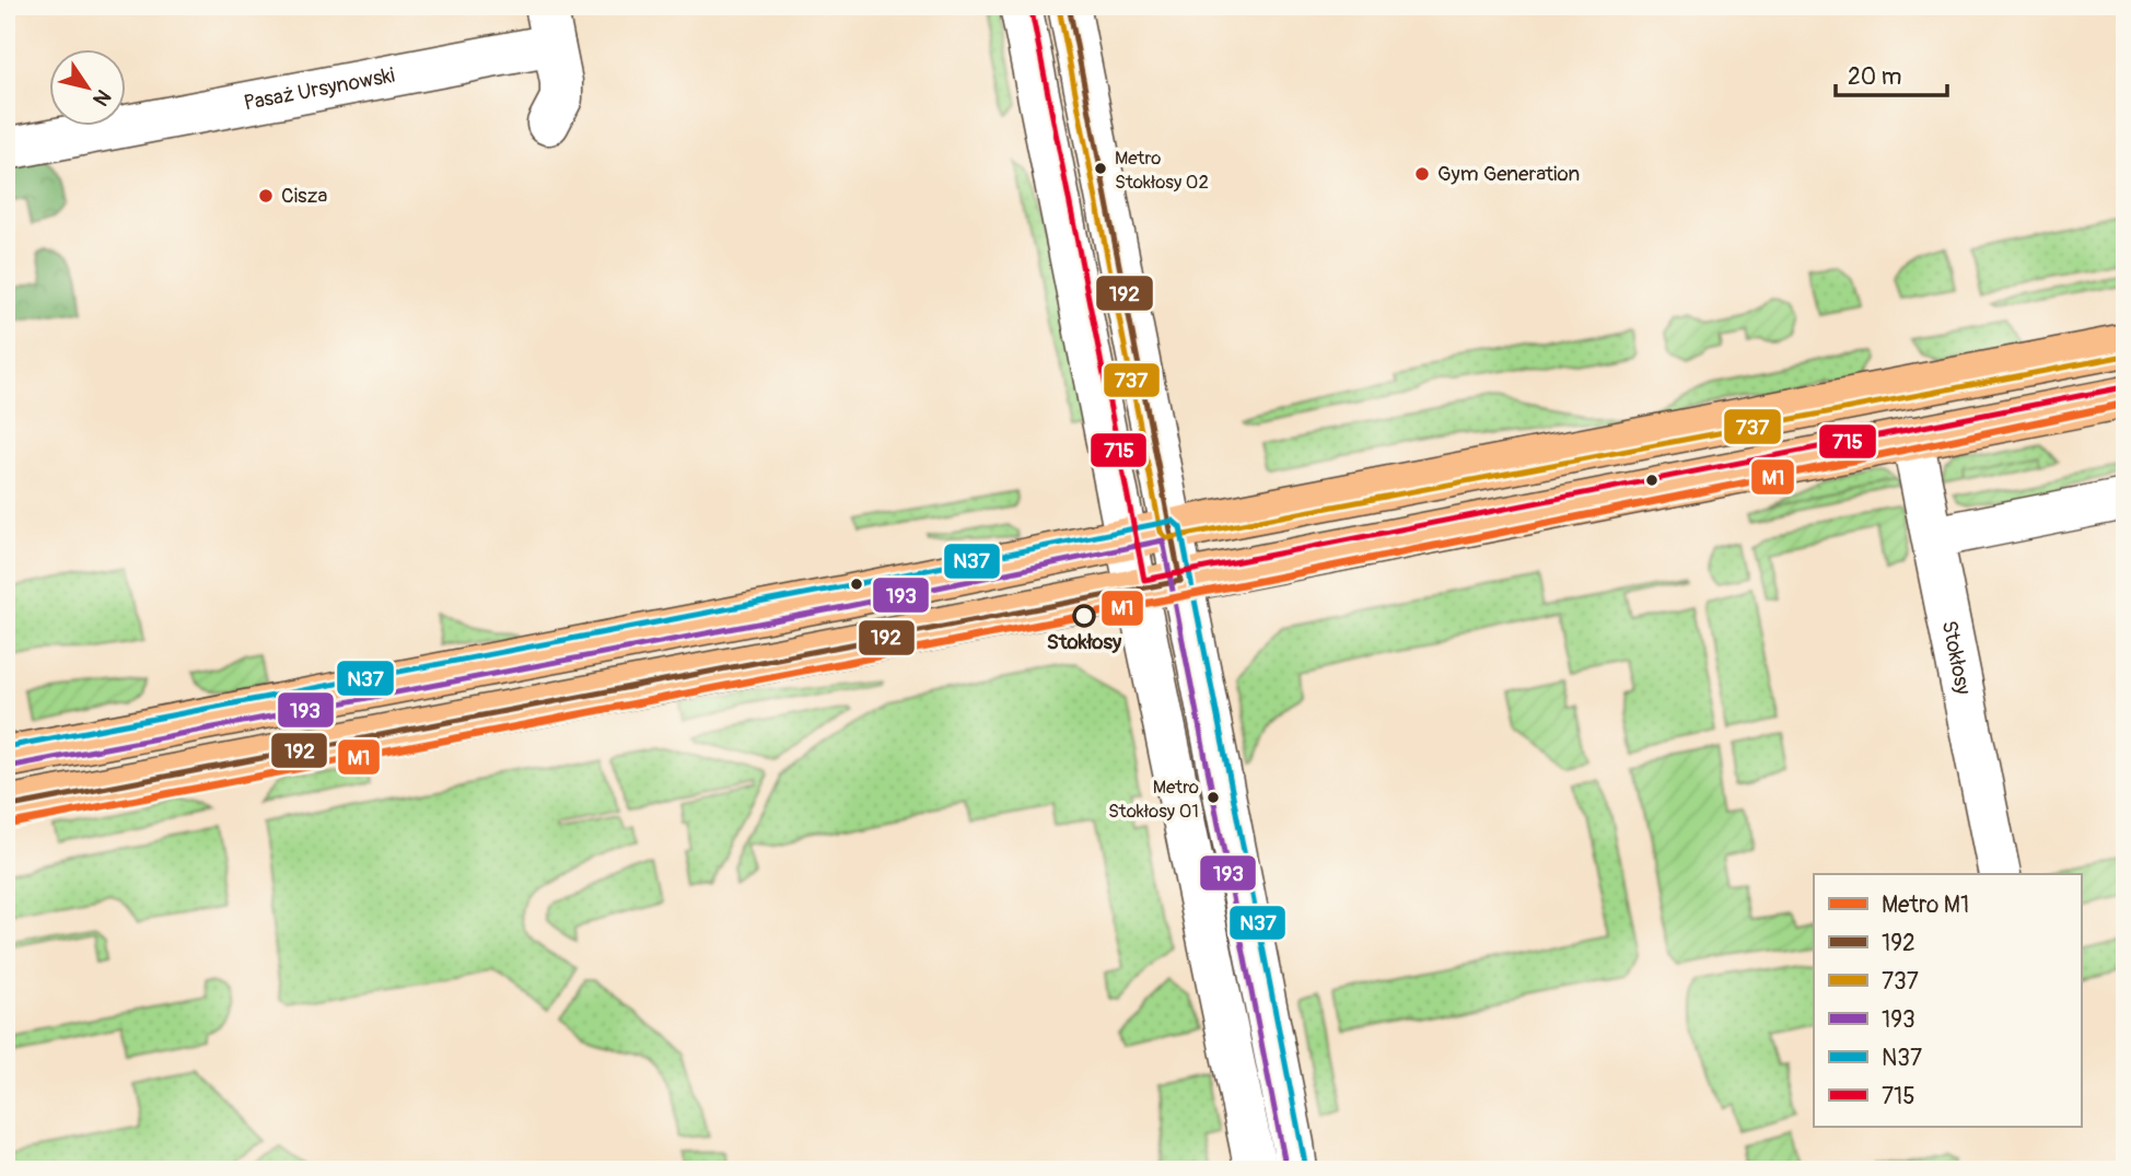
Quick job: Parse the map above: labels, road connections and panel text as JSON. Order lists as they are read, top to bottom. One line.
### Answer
{"streets":{"street":["Pasaż Ursynowski","Stokłosy"]},"places":["Metro Stokłosy 02","Gym Generation","Cisza","Stokłosy","Metro Stokłosy 01"],"lines":["transit line 192","transit line 715","transit line 737","metro line M1","transit line N37","transit line 193"],"legend":["Metro M1","192","737","193","N37","715"],"scale_bar":"20 m","north":"bottom right"}
